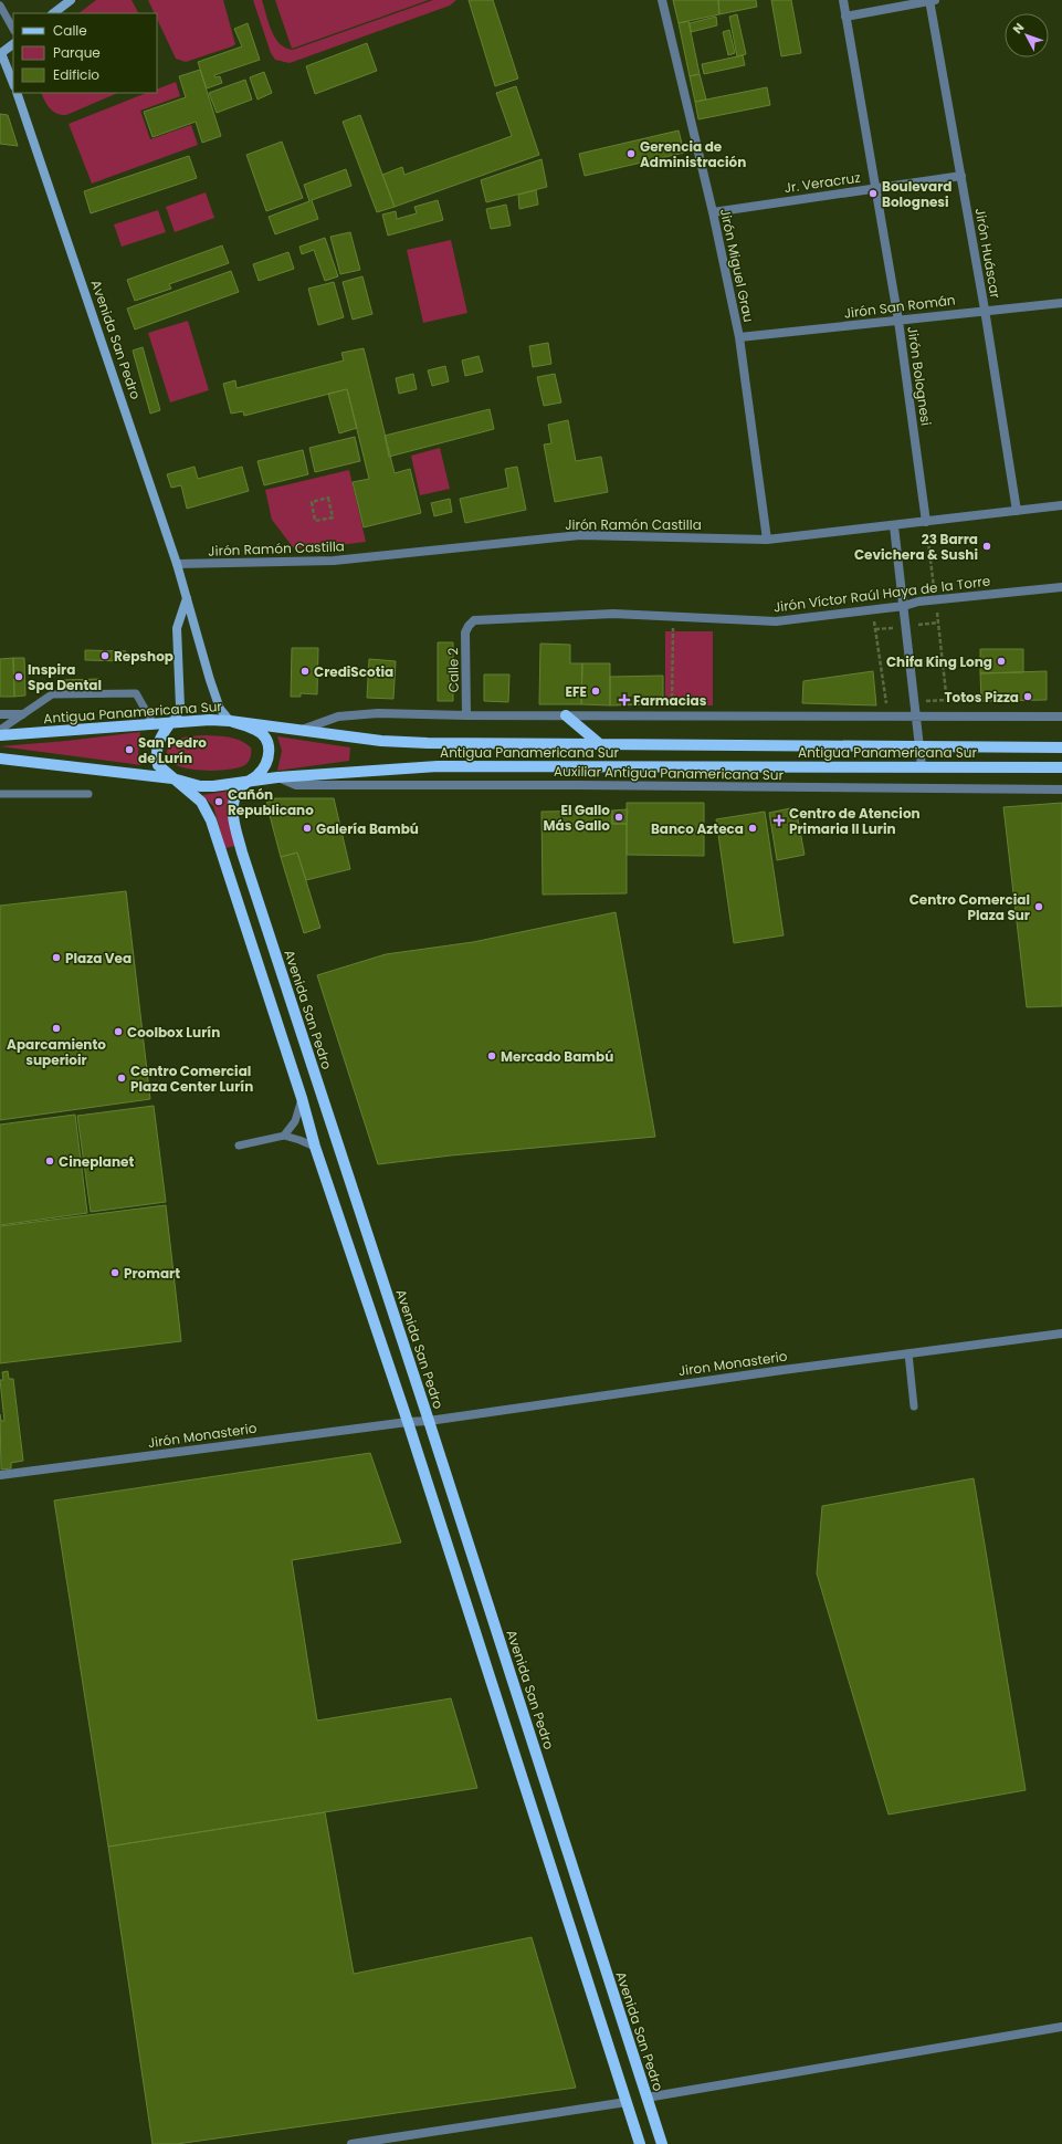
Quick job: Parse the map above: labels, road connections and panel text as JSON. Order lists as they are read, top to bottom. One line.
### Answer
{"streets":{"main road":["Avenida San Pedro","Antigua Panamericana Sur"],"street":["Jr. Veracruz","Jirón Huáscar","Jirón Miguel Grau","Jirón San Román","Jirón Bolognesi","Jirón Ramón Castilla","Jirón Víctor Raúl Haya de la Torre","Calle 2","Auxiliar Antigua Panamericana Sur","Jiron Monasterio","Jirón Monasterio"]},"crossings":[["Jr. Veracruz","Jirón Huáscar"],["Jr. Veracruz","Jirón Miguel Grau"],["Jr. Veracruz","Jirón Bolognesi"],["Jirón Huáscar","Jirón San Román"],["Jirón Huáscar","Jirón Ramón Castilla"],["Jirón Miguel Grau","Jirón San Román"],["Jirón Miguel Grau","Jirón Ramón Castilla"],["Jirón San Román","Jirón Bolognesi"],["Avenida San Pedro","Jirón Ramón Castilla"],["Avenida San Pedro","Antigua Panamericana Sur"],["Avenida San Pedro","Jiron Monasterio"],["Jirón Bolognesi","Jirón Ramón Castilla"],["Jirón Víctor Raúl Haya de la Torre","Calle 2"],["Antigua Panamericana Sur","Auxiliar Antigua Panamericana Sur"],["Jiron Monasterio","Jirón Monasterio"]],"places":{"other":["Gerencia de Administración","Boulevard Bolognesi","23 Barra Cevichera & Sushi","Repshop","Chifa King Long","CrediScotia","Inspira Spa Dental","EFE","Totos Pizza","San Pedro de Lurín","Cañón Republicano","El Gallo Más Gallo","Galería Bambú","Banco Azteca","Centro Comercial Plaza Sur","Plaza Vea","Aparcamiento superioir","Coolbox Lurín","Mercado Bambú","Centro Comercial Plaza Center Lurín","Cineplanet","Promart"],"health":["Farmacias","Centro de Atencion Primaria II Lurin"]},"legend":["Calle","Parque","Edificio"],"north":"top left"}
